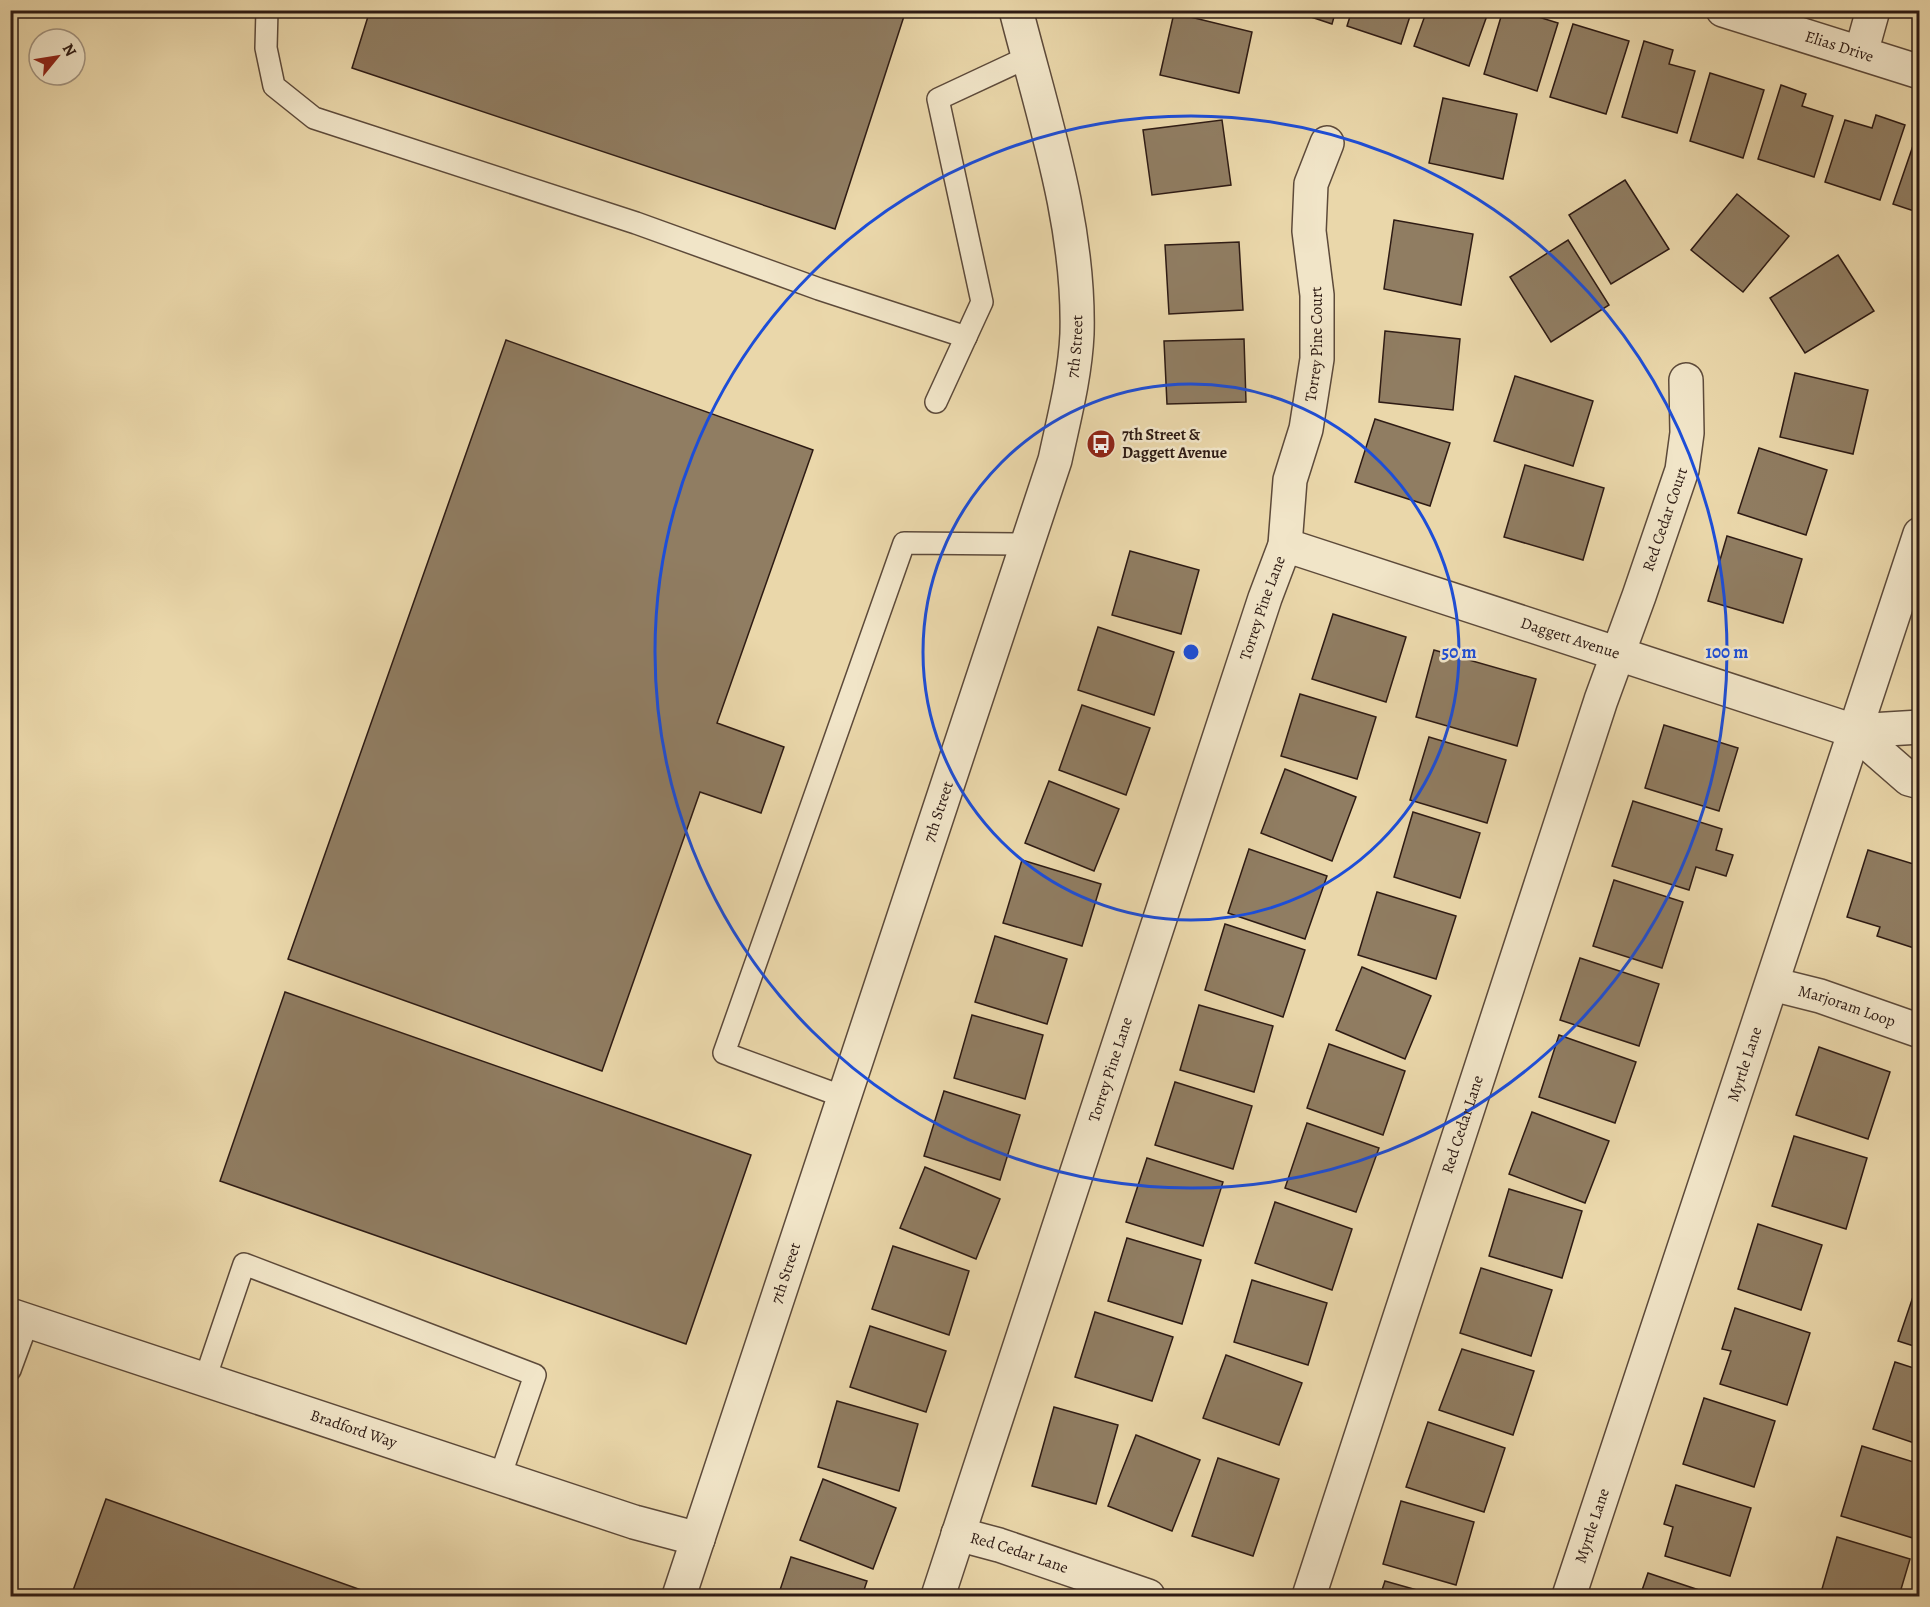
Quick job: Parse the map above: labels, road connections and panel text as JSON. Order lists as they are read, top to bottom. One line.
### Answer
{"streets":{"street":["Elias Drive","Torrey Pine Court","7th Street","Red Cedar Court","Torrey Pine Lane","Daggett Avenue","Marjoram Loop","Myrtle Lane","Red Cedar Lane","Bradford Way"]},"crossings":[["Torrey Pine Court","Torrey Pine Lane"],["Torrey Pine Court","Daggett Avenue"],["7th Street","Bradford Way"],["Red Cedar Court","Daggett Avenue"],["Red Cedar Court","Red Cedar Lane"],["Torrey Pine Lane","Daggett Avenue"],["Torrey Pine Lane","Red Cedar Lane"],["Daggett Avenue","Myrtle Lane"],["Daggett Avenue","Red Cedar Lane"],["Marjoram Loop","Myrtle Lane"]],"places":{"bus stop":["7th Street & Daggett Avenue"]},"north":"top right","rings":["50 m","100 m"]}
